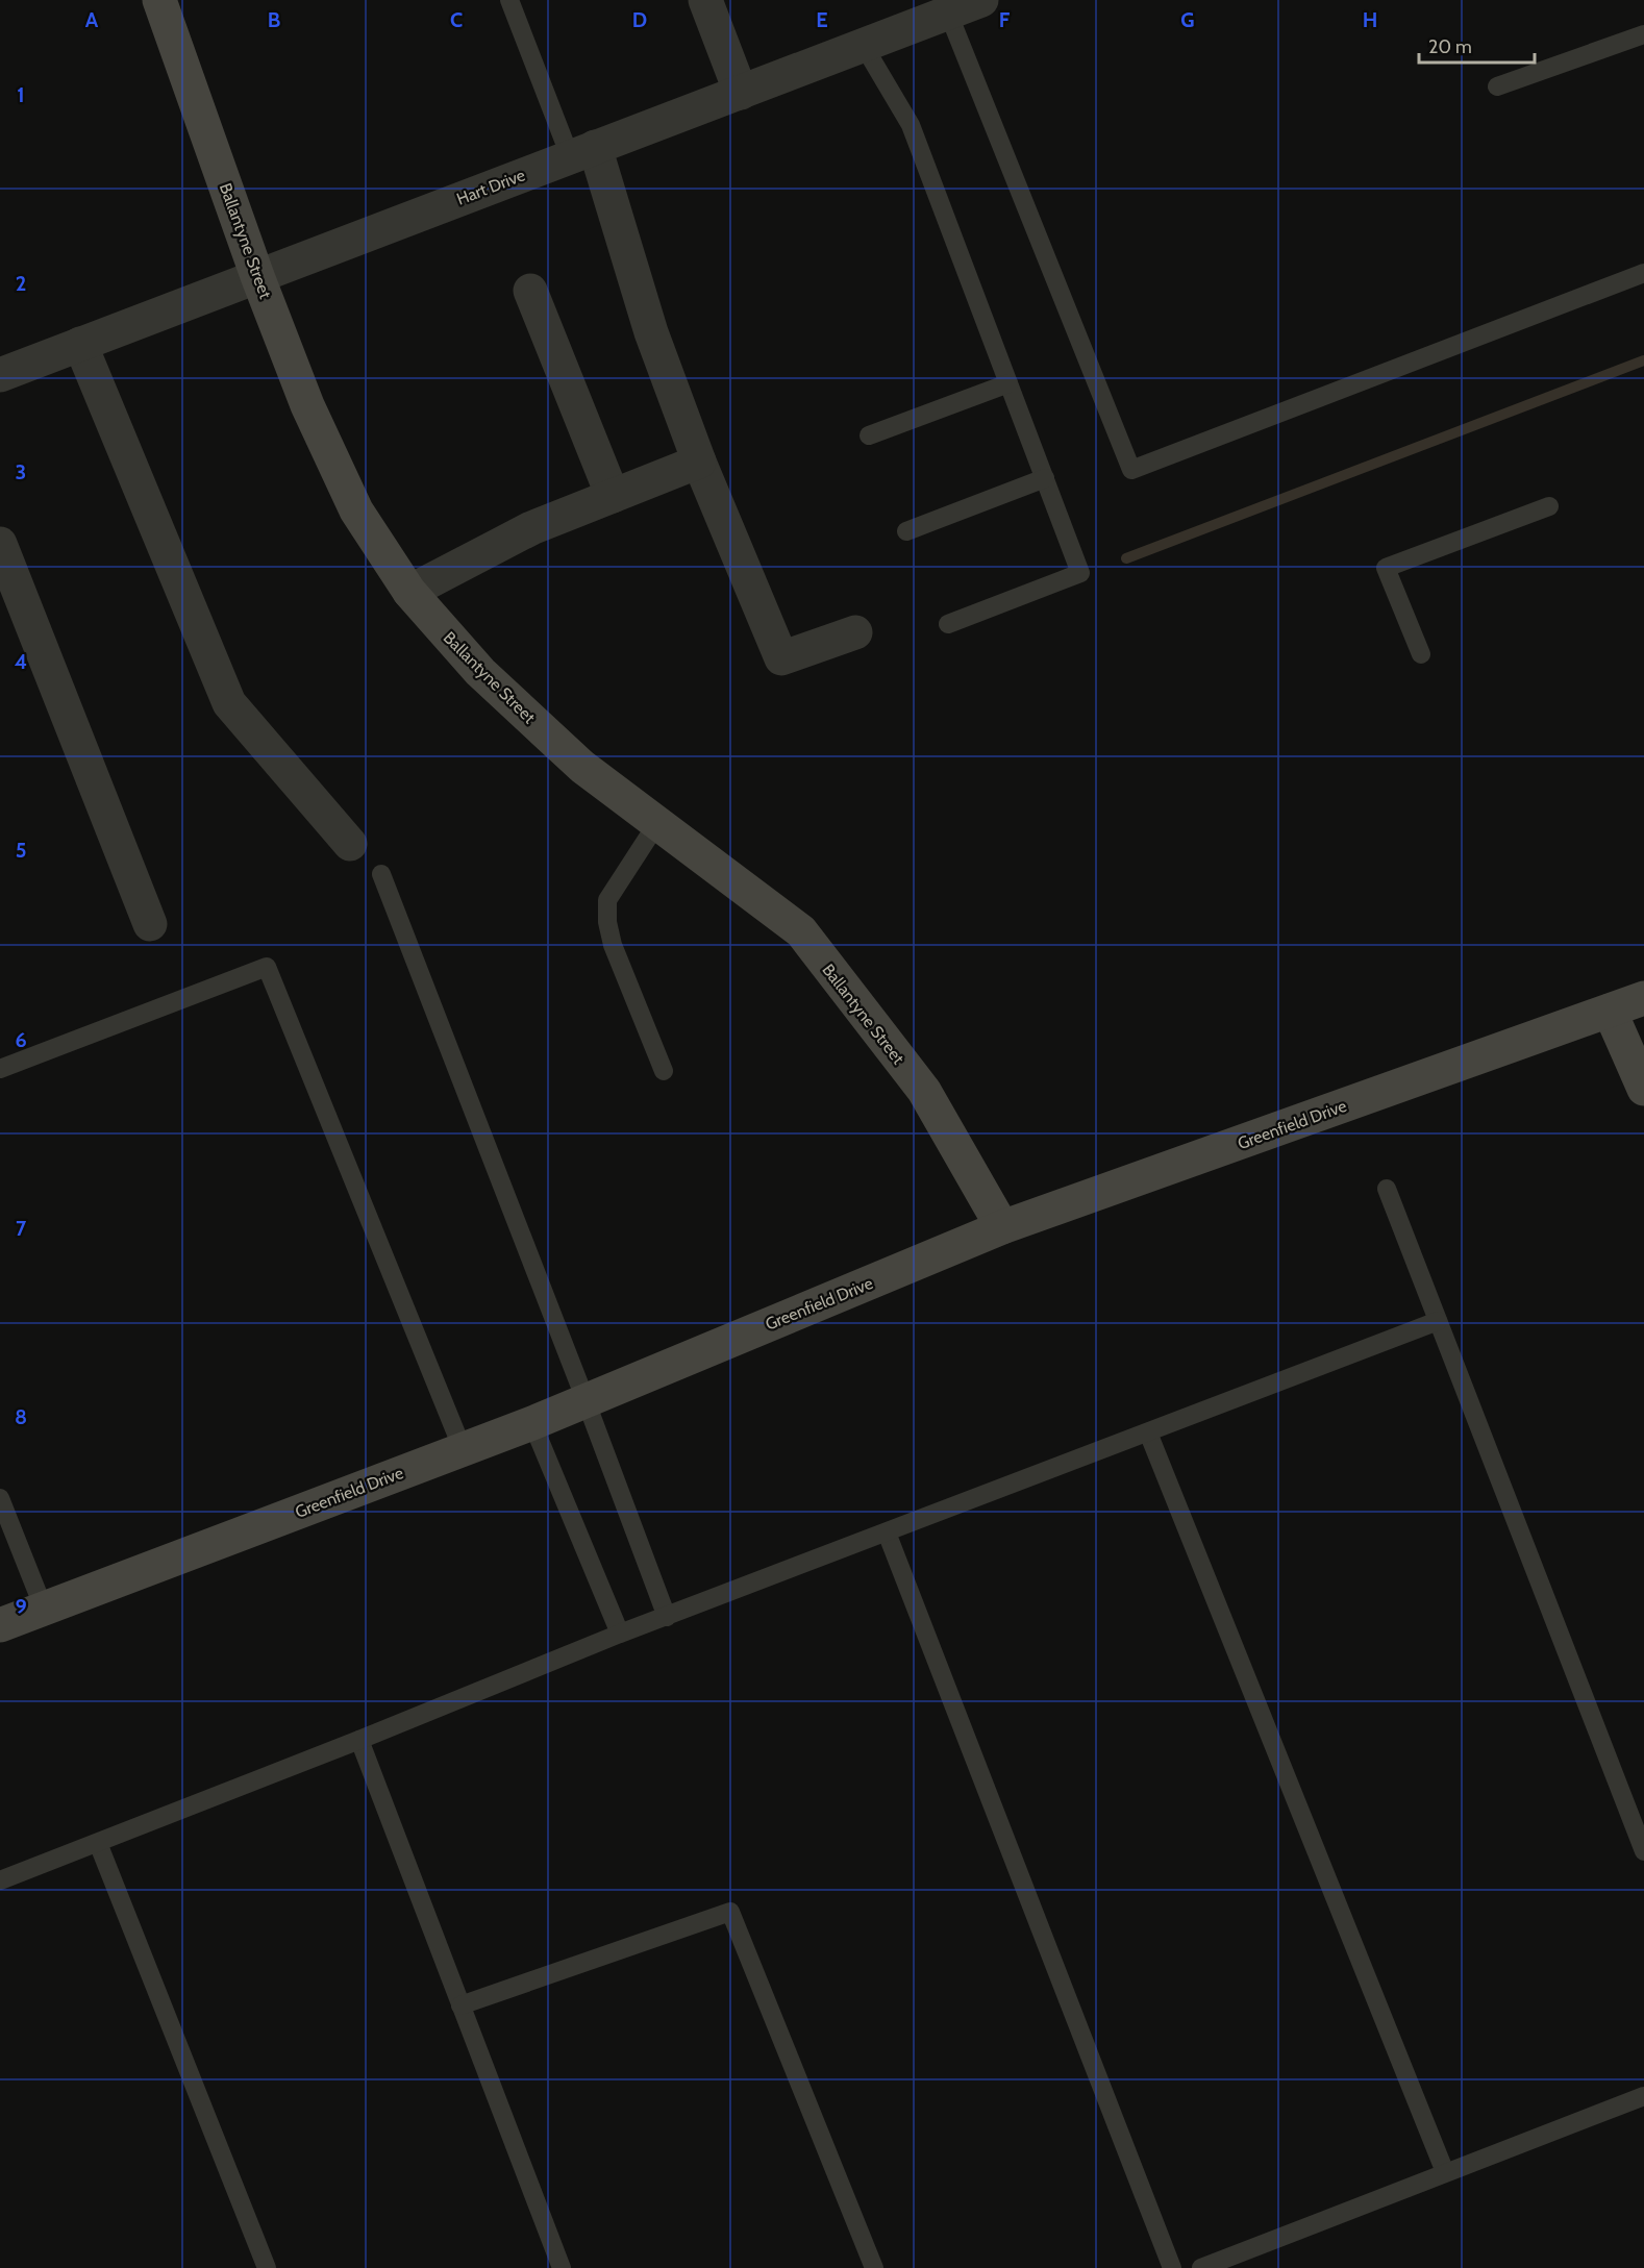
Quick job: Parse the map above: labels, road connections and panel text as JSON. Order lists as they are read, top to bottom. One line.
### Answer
{"streets":{"main road":["Ballantyne Street","Greenfield Drive"],"street":["Hart Drive"]},"crossings":[["Hart Drive","Ballantyne Street"],["Ballantyne Street","Greenfield Drive"]],"scale_bar":"20 m","grid":{"columns":["A","B","C","D","E","F","G","H"],"rows":["1","2","3","4","5","6","7","8","9"]}}
